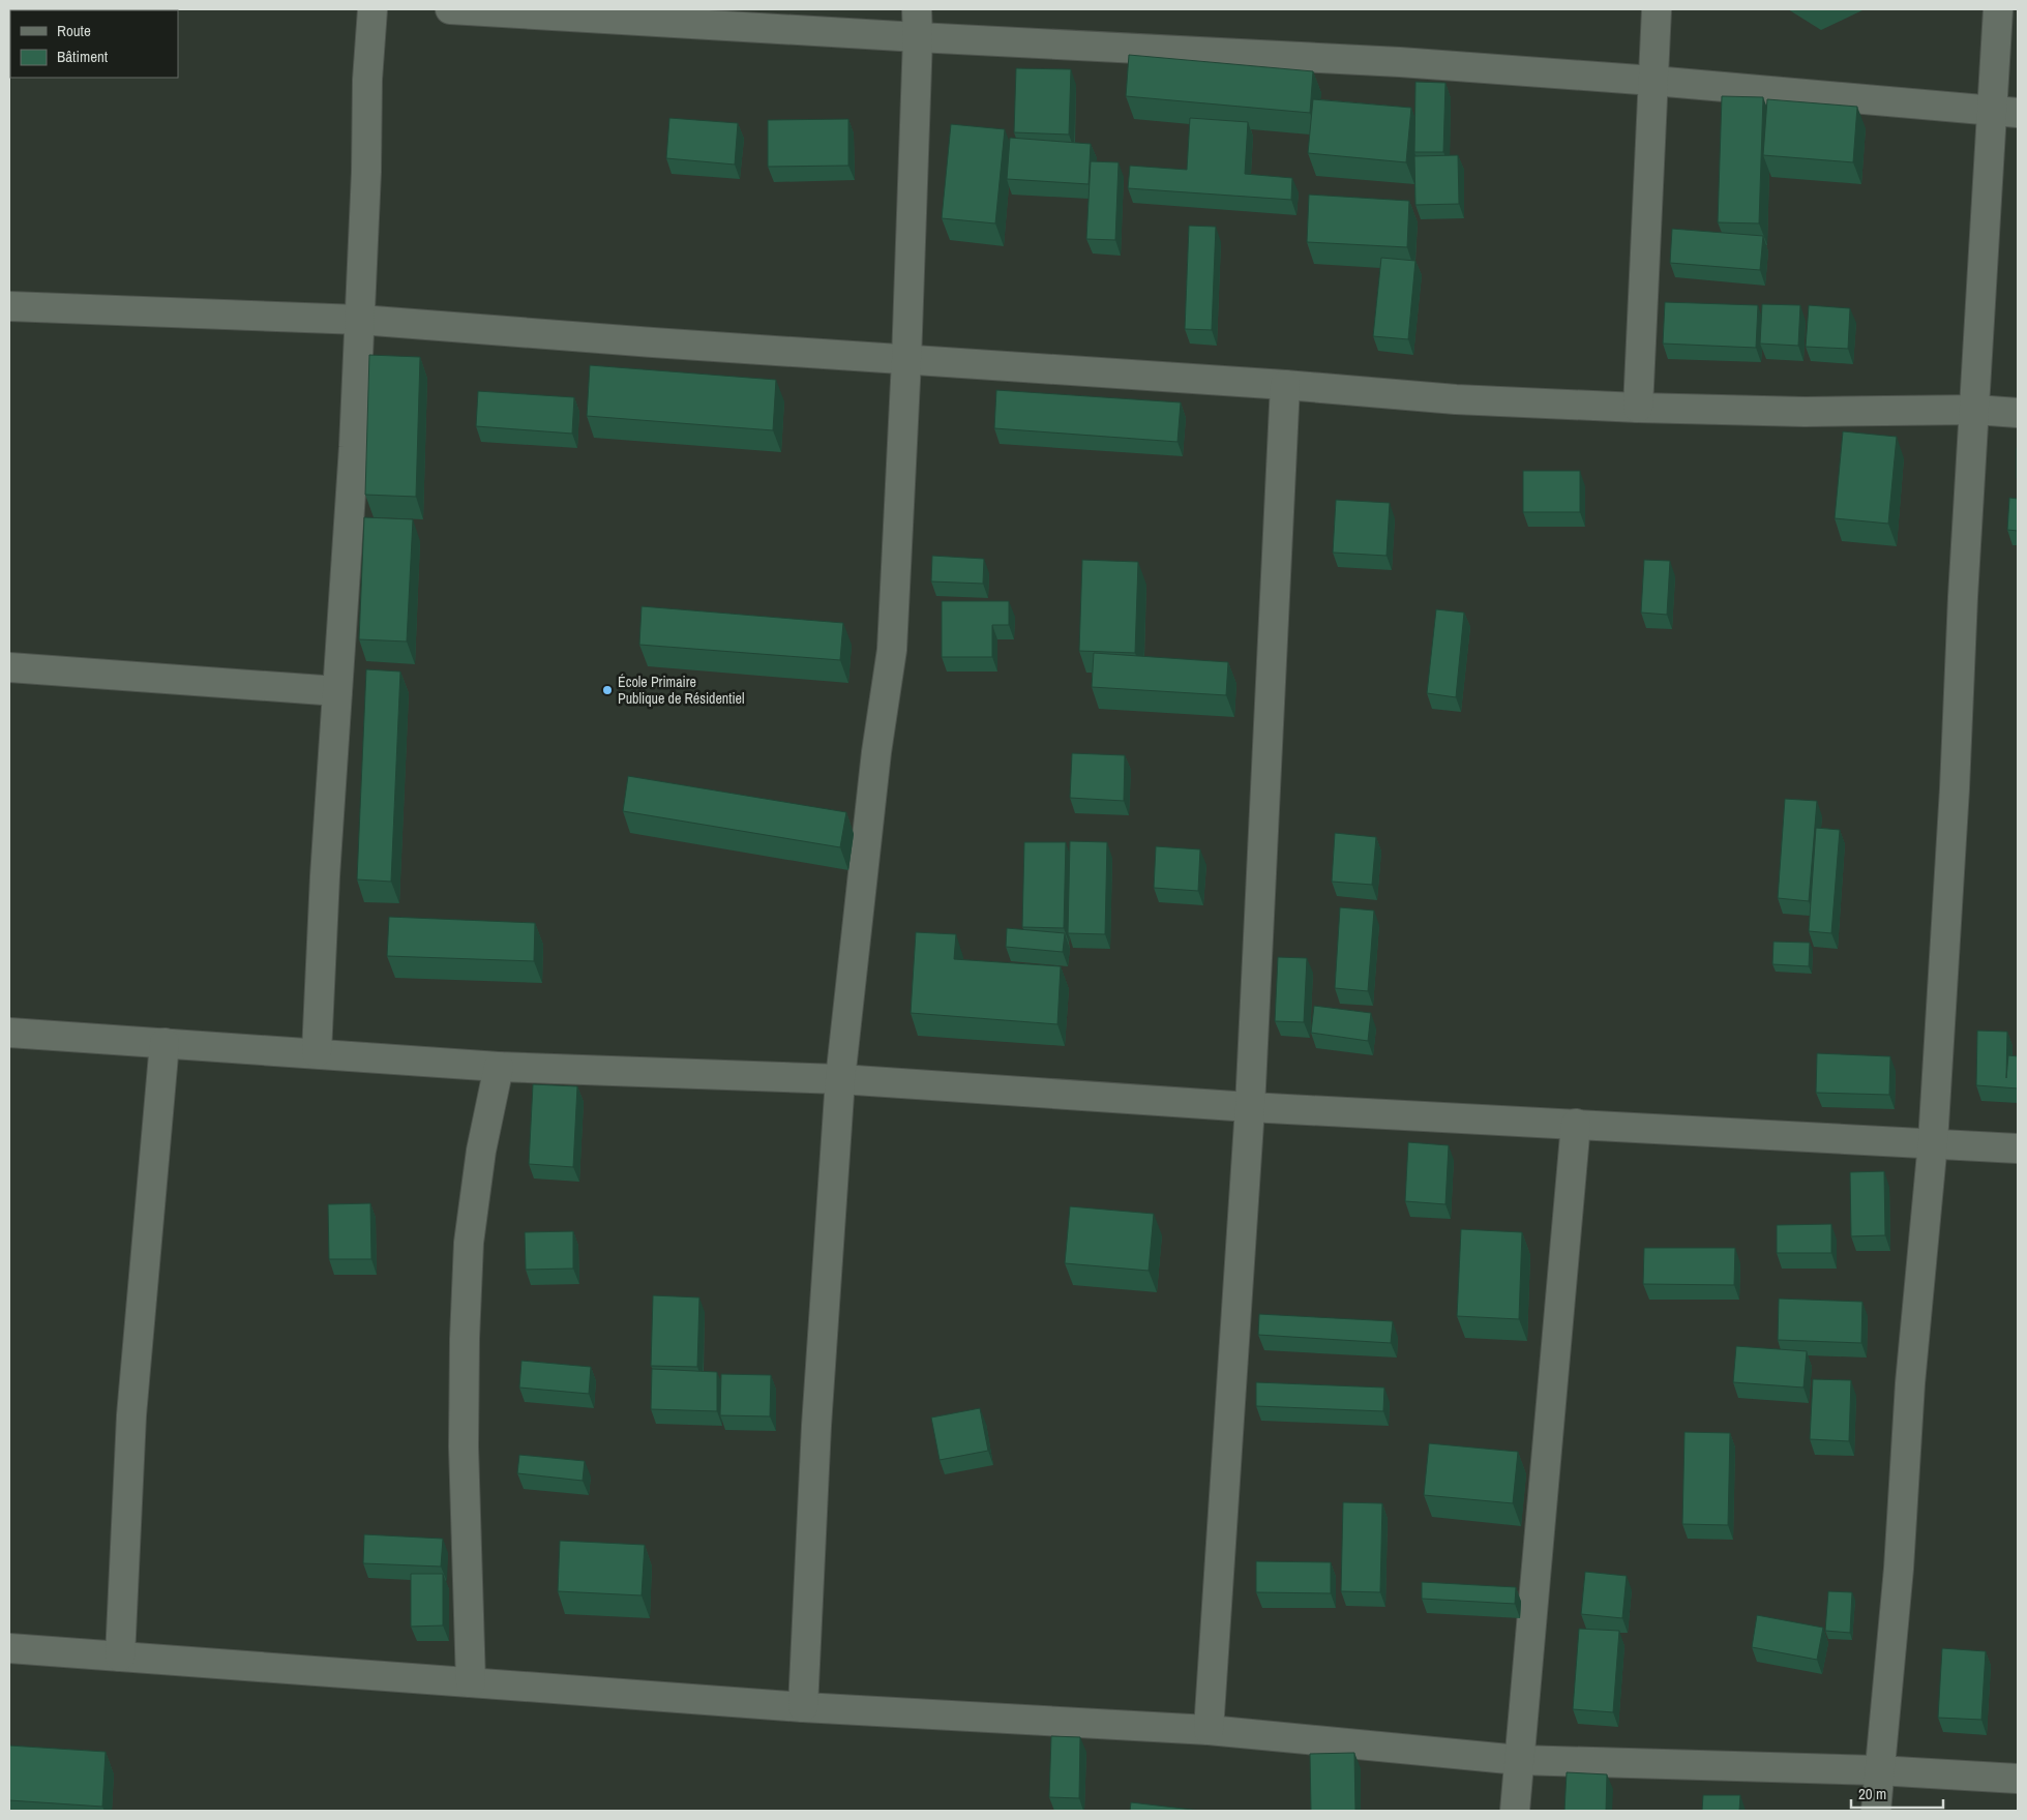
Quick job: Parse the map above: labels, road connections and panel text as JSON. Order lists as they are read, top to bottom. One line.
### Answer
{"places":["École Primaire Publique de Résidentiel"],"legend":["Route","Bâtiment"],"scale_bar":"20 m"}
